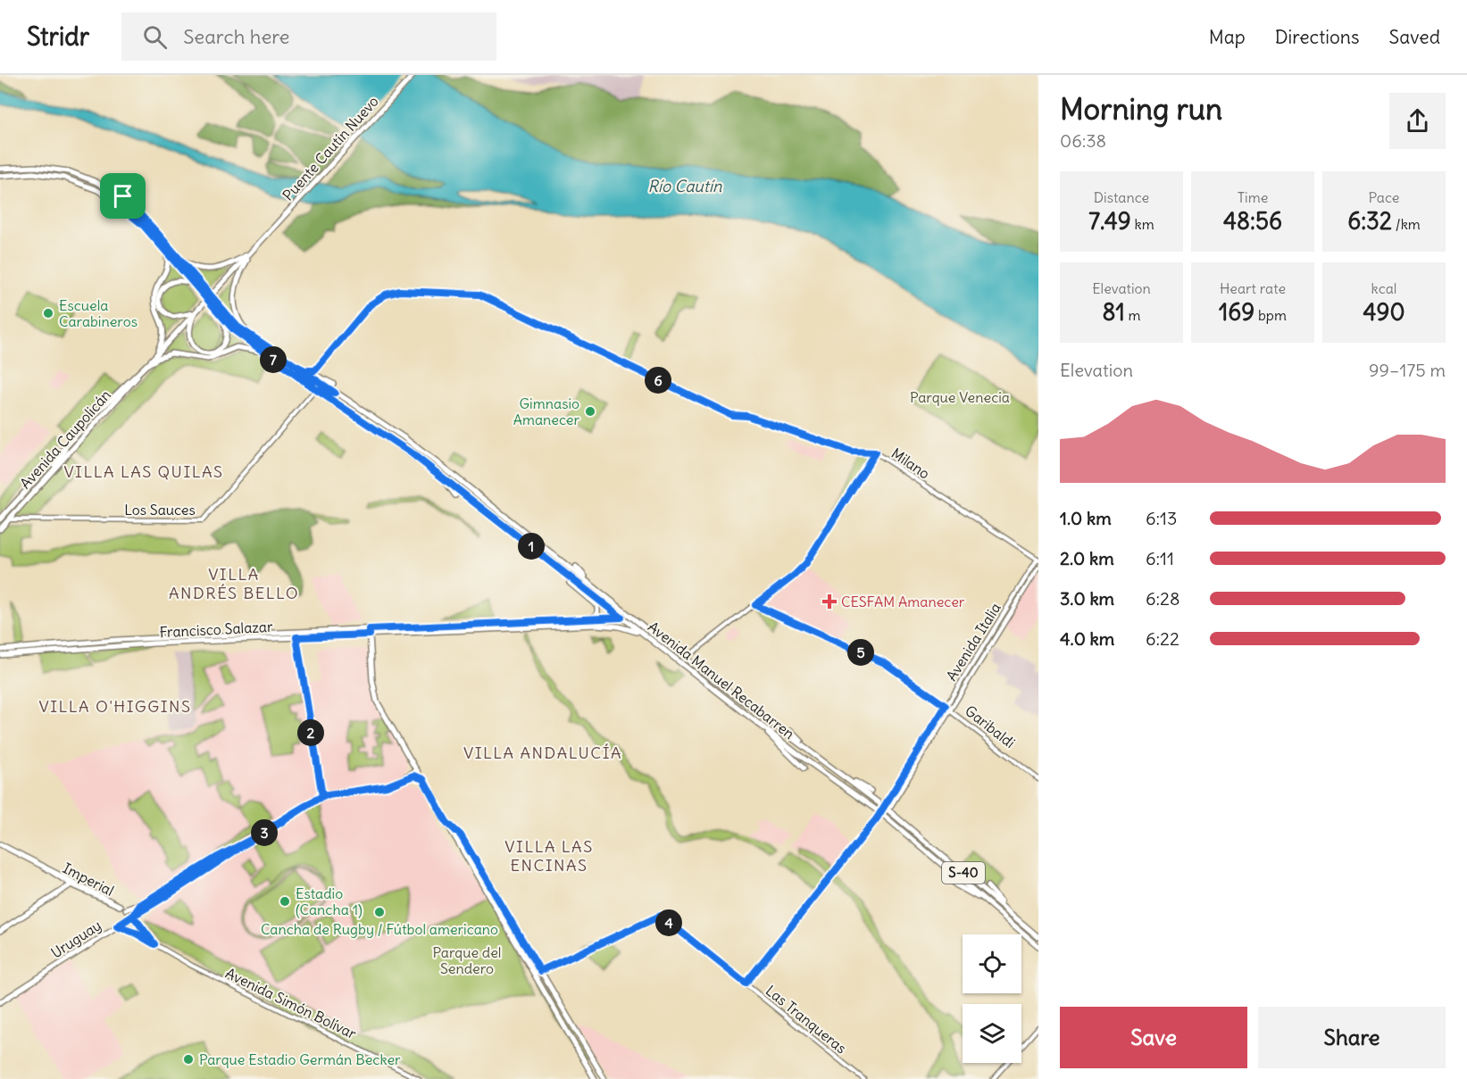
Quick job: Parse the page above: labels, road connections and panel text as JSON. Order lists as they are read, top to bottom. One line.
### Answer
{"streets":{"main road":["Puente Cautín Nuevo","Avenida Caupolicán","Francisco Salazar","Avenida Manuel Recabarren","S-40","Imperial","Uruguay"],"street":["Milano","Los Sauces","Avenida Italia","Garibaldi","Avenida Simón Bolívar","Las Tranqueras"]},"crossings":[["Puente Cautín Nuevo","Avenida Caupolicán"],["Avenida Caupolicán","Los Sauces"],["Avenida Caupolicán","Avenida Manuel Recabarren"],["Milano","Avenida Italia"],["Los Sauces","Avenida Manuel Recabarren"],["Francisco Salazar","Avenida Manuel Recabarren"],["Avenida Italia","Avenida Manuel Recabarren"],["Avenida Italia","Garibaldi"],["Avenida Italia","Las Tranqueras"],["Imperial","Uruguay"],["Imperial","Avenida Simón Bolívar"],["Uruguay","Avenida Simón Bolívar"]],"districts":["VILLA LAS QUILAS","VILLA ANDRÉS BELLO","VILLA O'HIGGINS","VILLA ANDALUCÍA","VILLA LAS ENCINAS"],"water":["Río Cautín"],"parks":["Parque Venecia","Parque del Sendero"],"places":{"other":["Escuela Carabineros","Gimnasio Amanecer","Estadio (Cancha 1)","Cancha de Rugby / Fútbol americano","Parque Estadio Germán Becker"],"health":["CESFAM Amanecer"]},"page":{"header":"Stridr","search":"Search here","nav":["Map","Directions","Saved"],"heading":["Morning run","06:38"],"stats":[["Distance","7.49 km"],["Time","48:56"],["Pace","6:32 /km"],["Elevation","81 m"],["Heart rate","169 bpm"],["kcal","490"]],"pins":["7","6","1","5","2","3","4"],"chart":["Elevation","99–175 m"],"list":[{"name":"1.0 km","note":"6:13"},{"name":"2.0 km","note":"6:11"},{"name":"3.0 km","note":"6:28"},{"name":"4.0 km","note":"6:22"}],"buttons":["Save","Share"]}}
